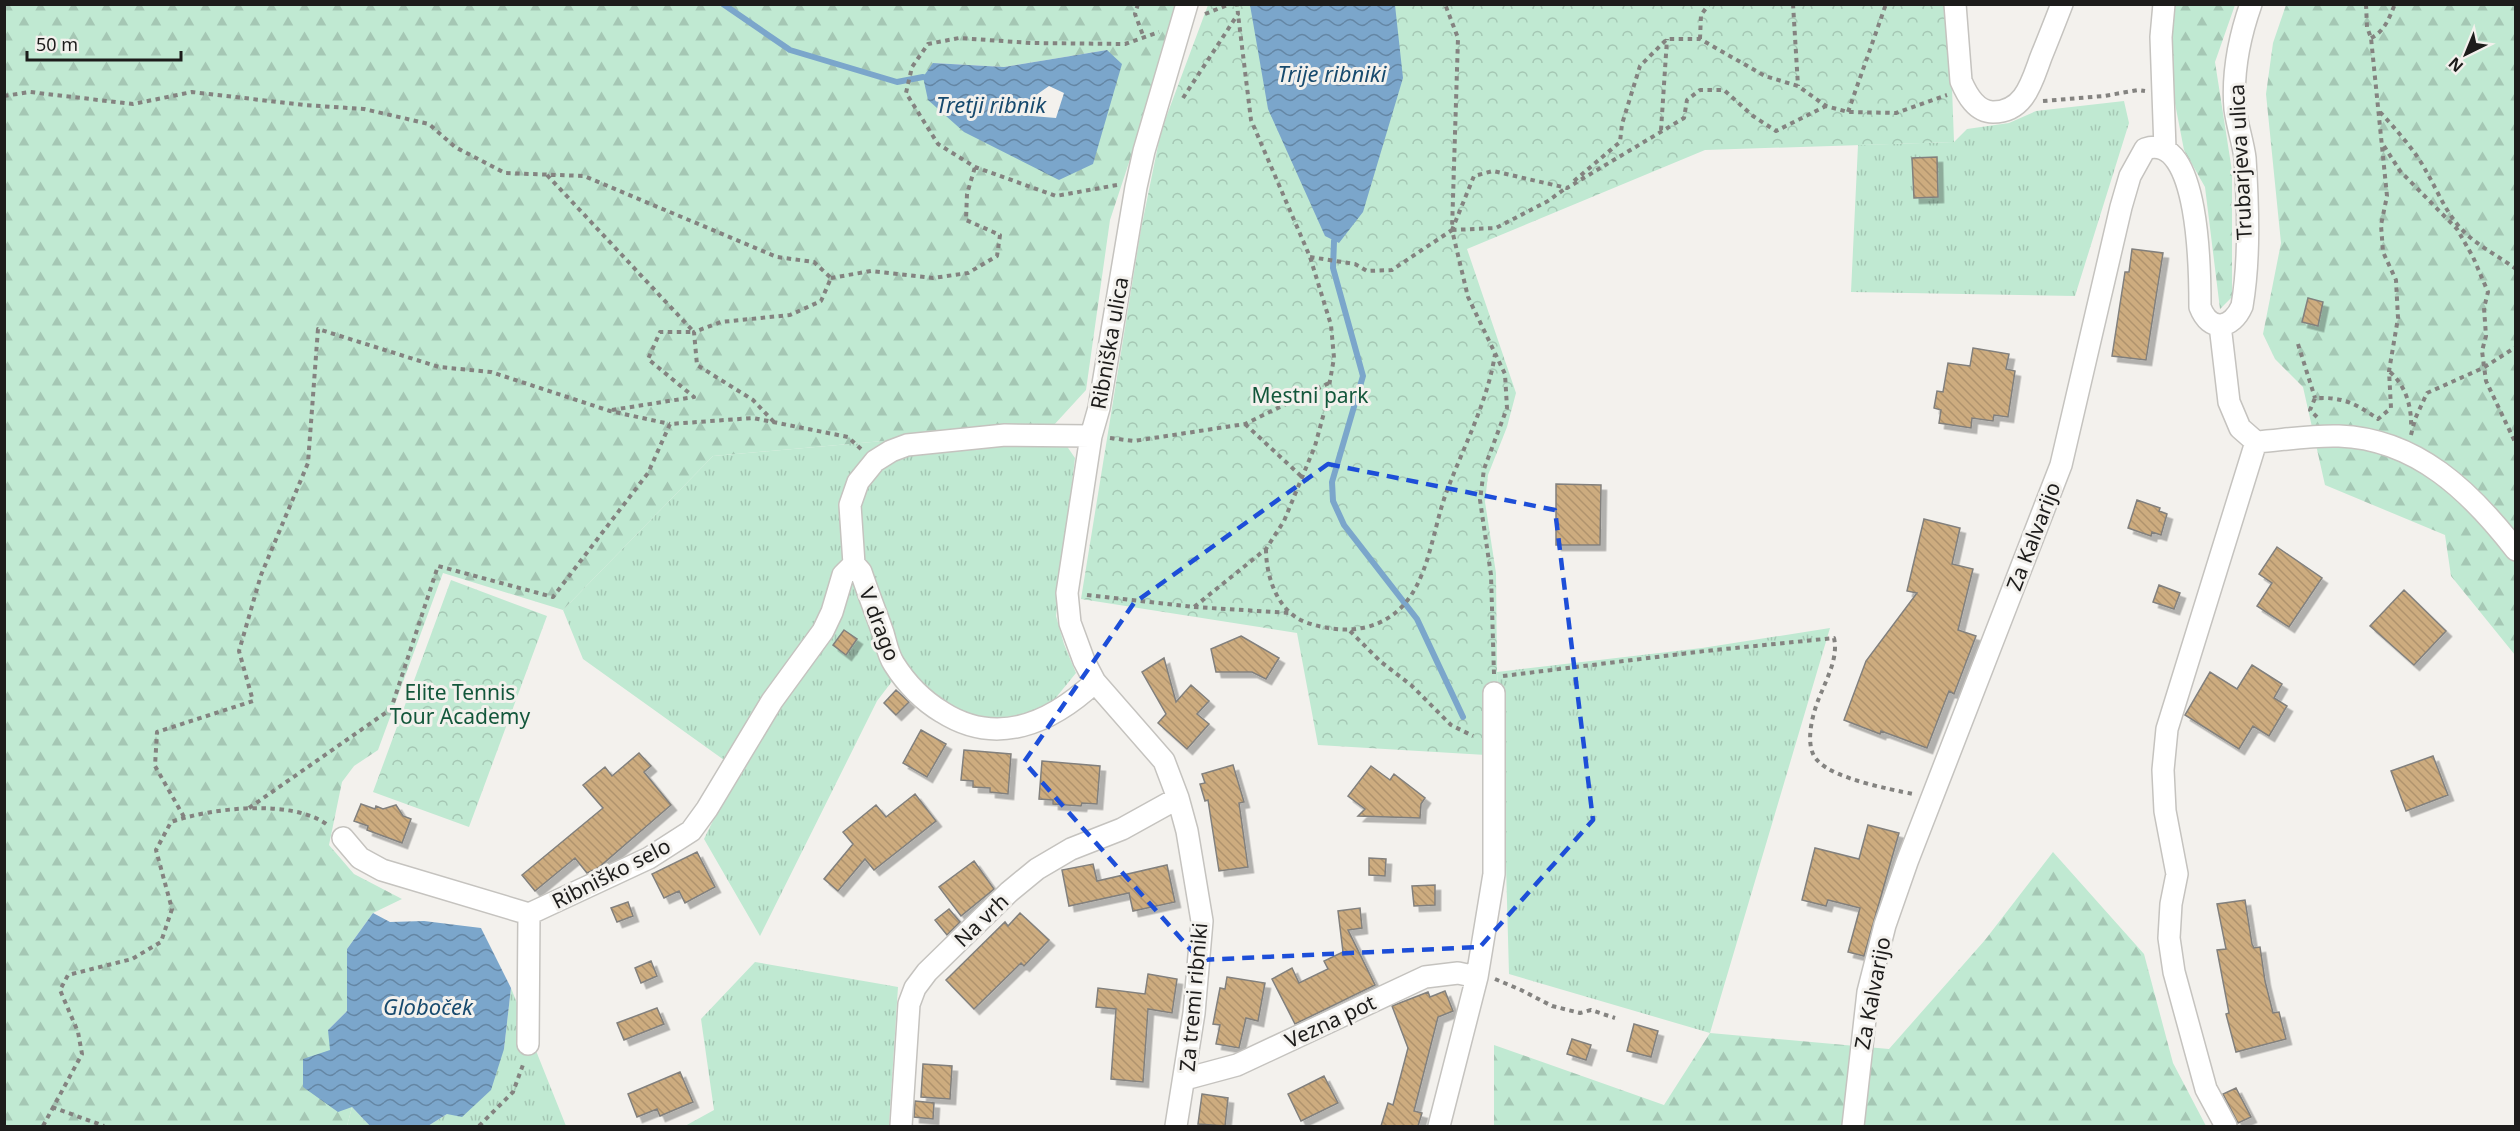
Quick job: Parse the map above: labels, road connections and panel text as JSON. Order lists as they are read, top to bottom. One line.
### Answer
{"streets":{"street":["Trubarjeva ulica","Ribniška ulica","Za Kalvarijo","V drago","Ribniško selo","Na vrh","Za tremi ribniki","Vezna pot"]},"crossings":[["Ribniška ulica","V drago"],["Ribniška ulica","Za tremi ribniki"],["V drago","Ribniško selo"],["V drago","Za tremi ribniki"],["Na vrh","Za tremi ribniki"],["Za tremi ribniki","Vezna pot"]],"water":["Trije ribniki","Tretji ribnik","Globoček"],"parks":["Mestni park","Elite Tennis Tour Academy"],"scale_bar":"50 m","north":"bottom left"}
